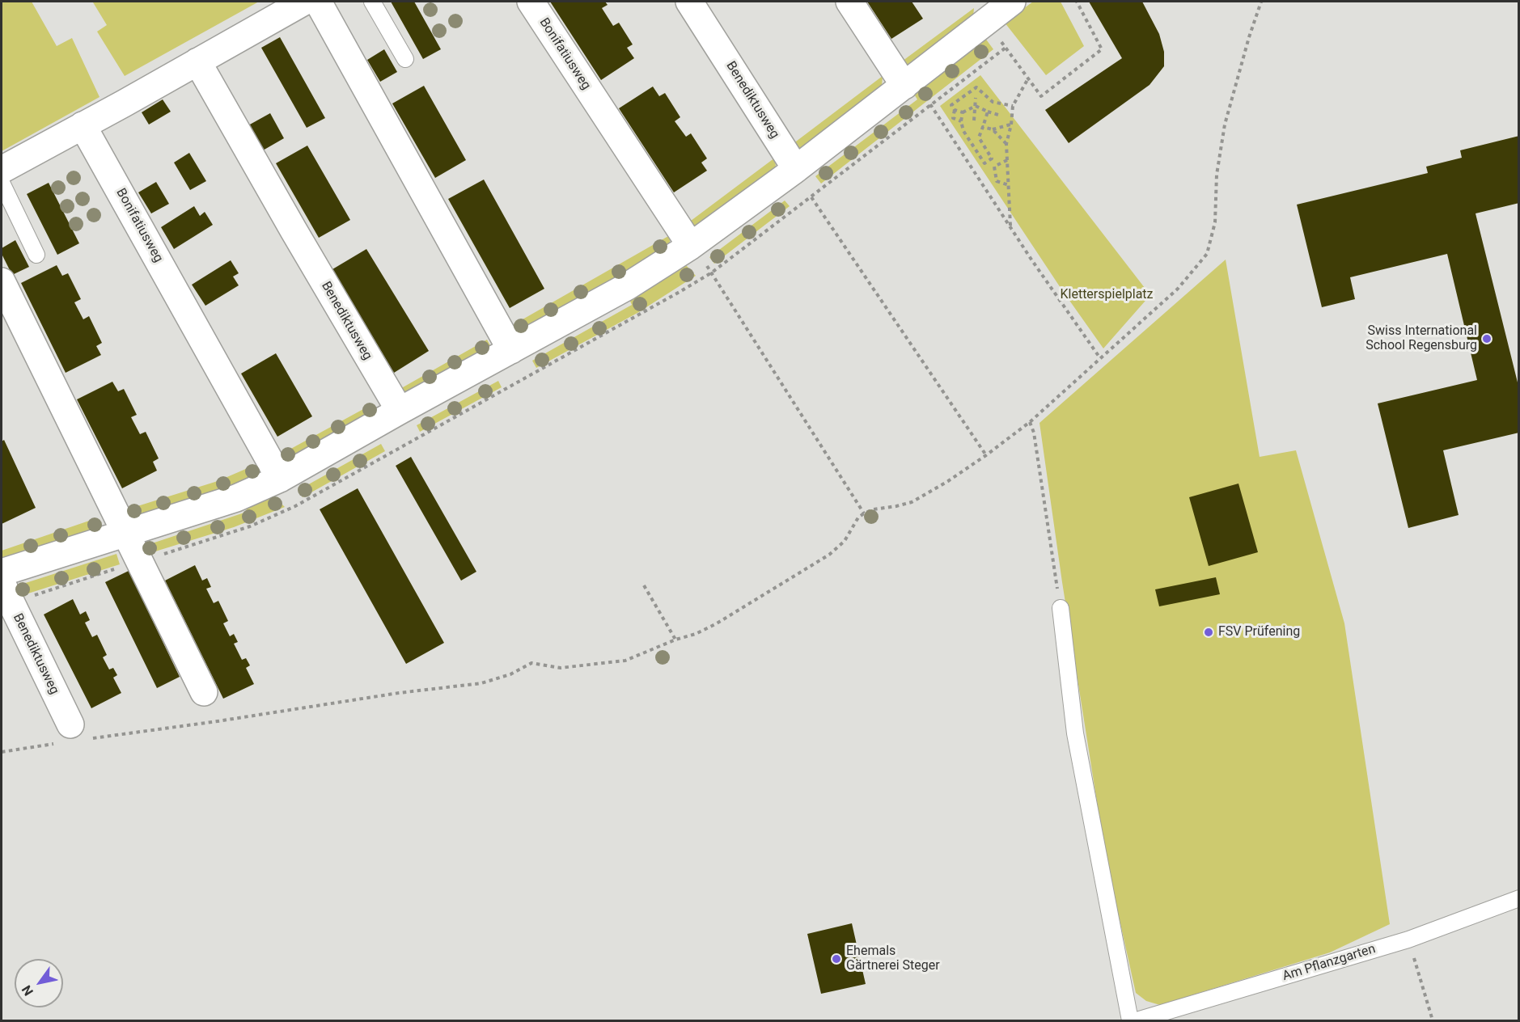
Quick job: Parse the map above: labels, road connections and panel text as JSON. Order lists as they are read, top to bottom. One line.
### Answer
{"streets":{"street":["Bonifatiusweg","Benediktusweg"],"lane":["Am Pflanzgarten"]},"parks":["Kletterspielplatz"],"places":["Swiss International School Regensburg","FSV Prüfening","Ehemals Gärtnerei Steger"],"north":"bottom left"}
